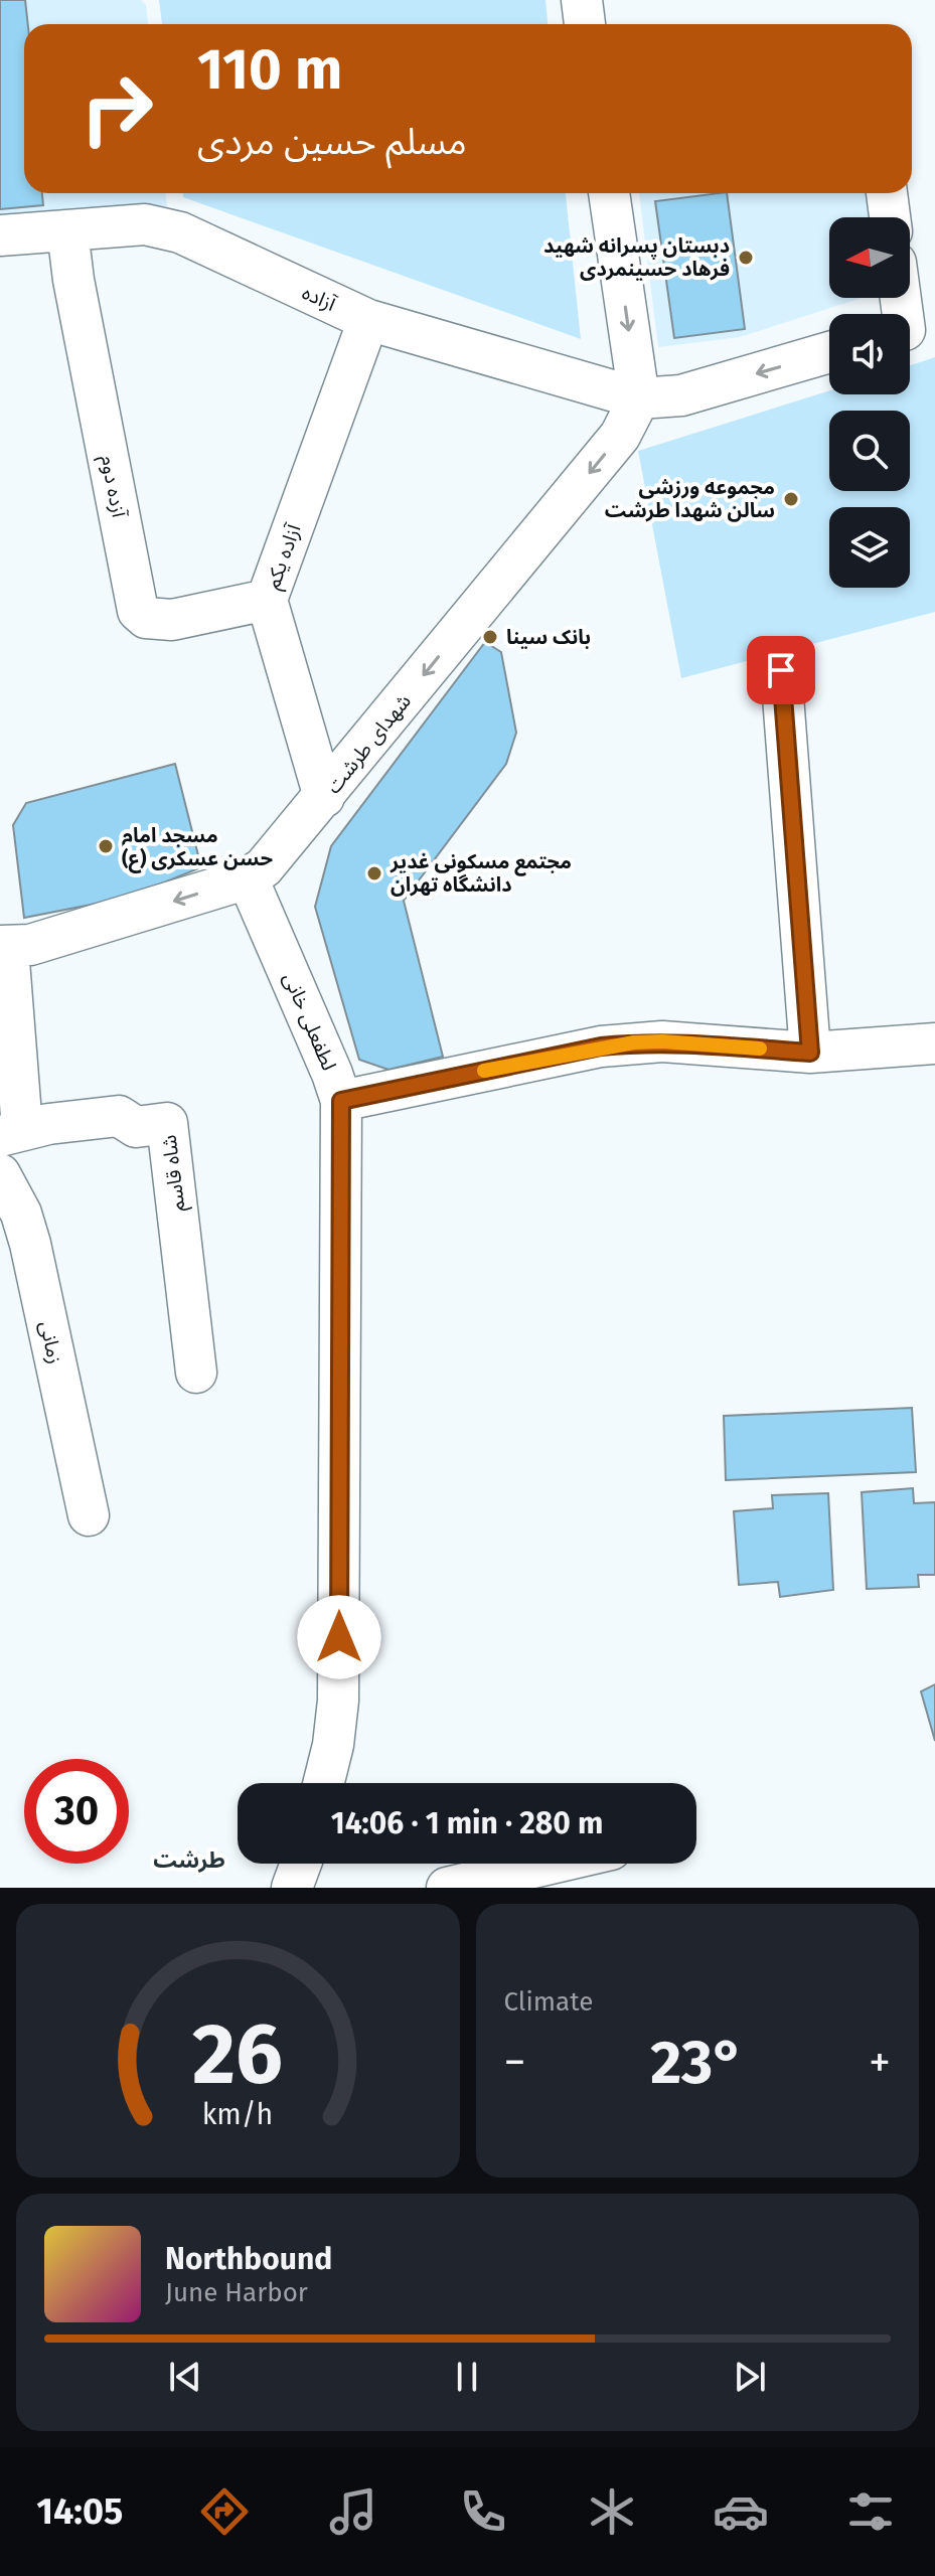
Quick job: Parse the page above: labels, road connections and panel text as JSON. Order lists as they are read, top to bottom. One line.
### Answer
{"streets":{"street":["آزاده","آزده دوم","آزاده یکم","شهدای طرشت","لطفعلی خانی","شاه قاسم","زمانی"]},"crossings":[["آزاده","آزده دوم"],["آزاده","آزاده یکم"],["آزاده","شهدای طرشت"],["آزده دوم","آزاده یکم"],["آزاده یکم","شهدای طرشت"],["شهدای طرشت","لطفعلی خانی"],["شهدای طرشت","شاه قاسم"]],"one_way":["شهدای طرشت"],"districts":["طرشت"],"places":["دبستان پسرانه شهيد فرهاد حسينمردی","مجموعه ورزشی سالن شهدا طرشت","بانک سینا","مسجد امام حسن عسکری (ع)","مجتمع مسکونی غدیر دانشگاه تهران"],"north":"left","page":{"turn":["110 m","مسلم حسین مردی"],"limit":"30","trip":"14:06 · 1 min · 280 m","tile":"Climate","heat":["−","23°","+"],"song":["Northbound","June Harbor"],"tabs":"14:05","gauge":["26","km/h"]}}
